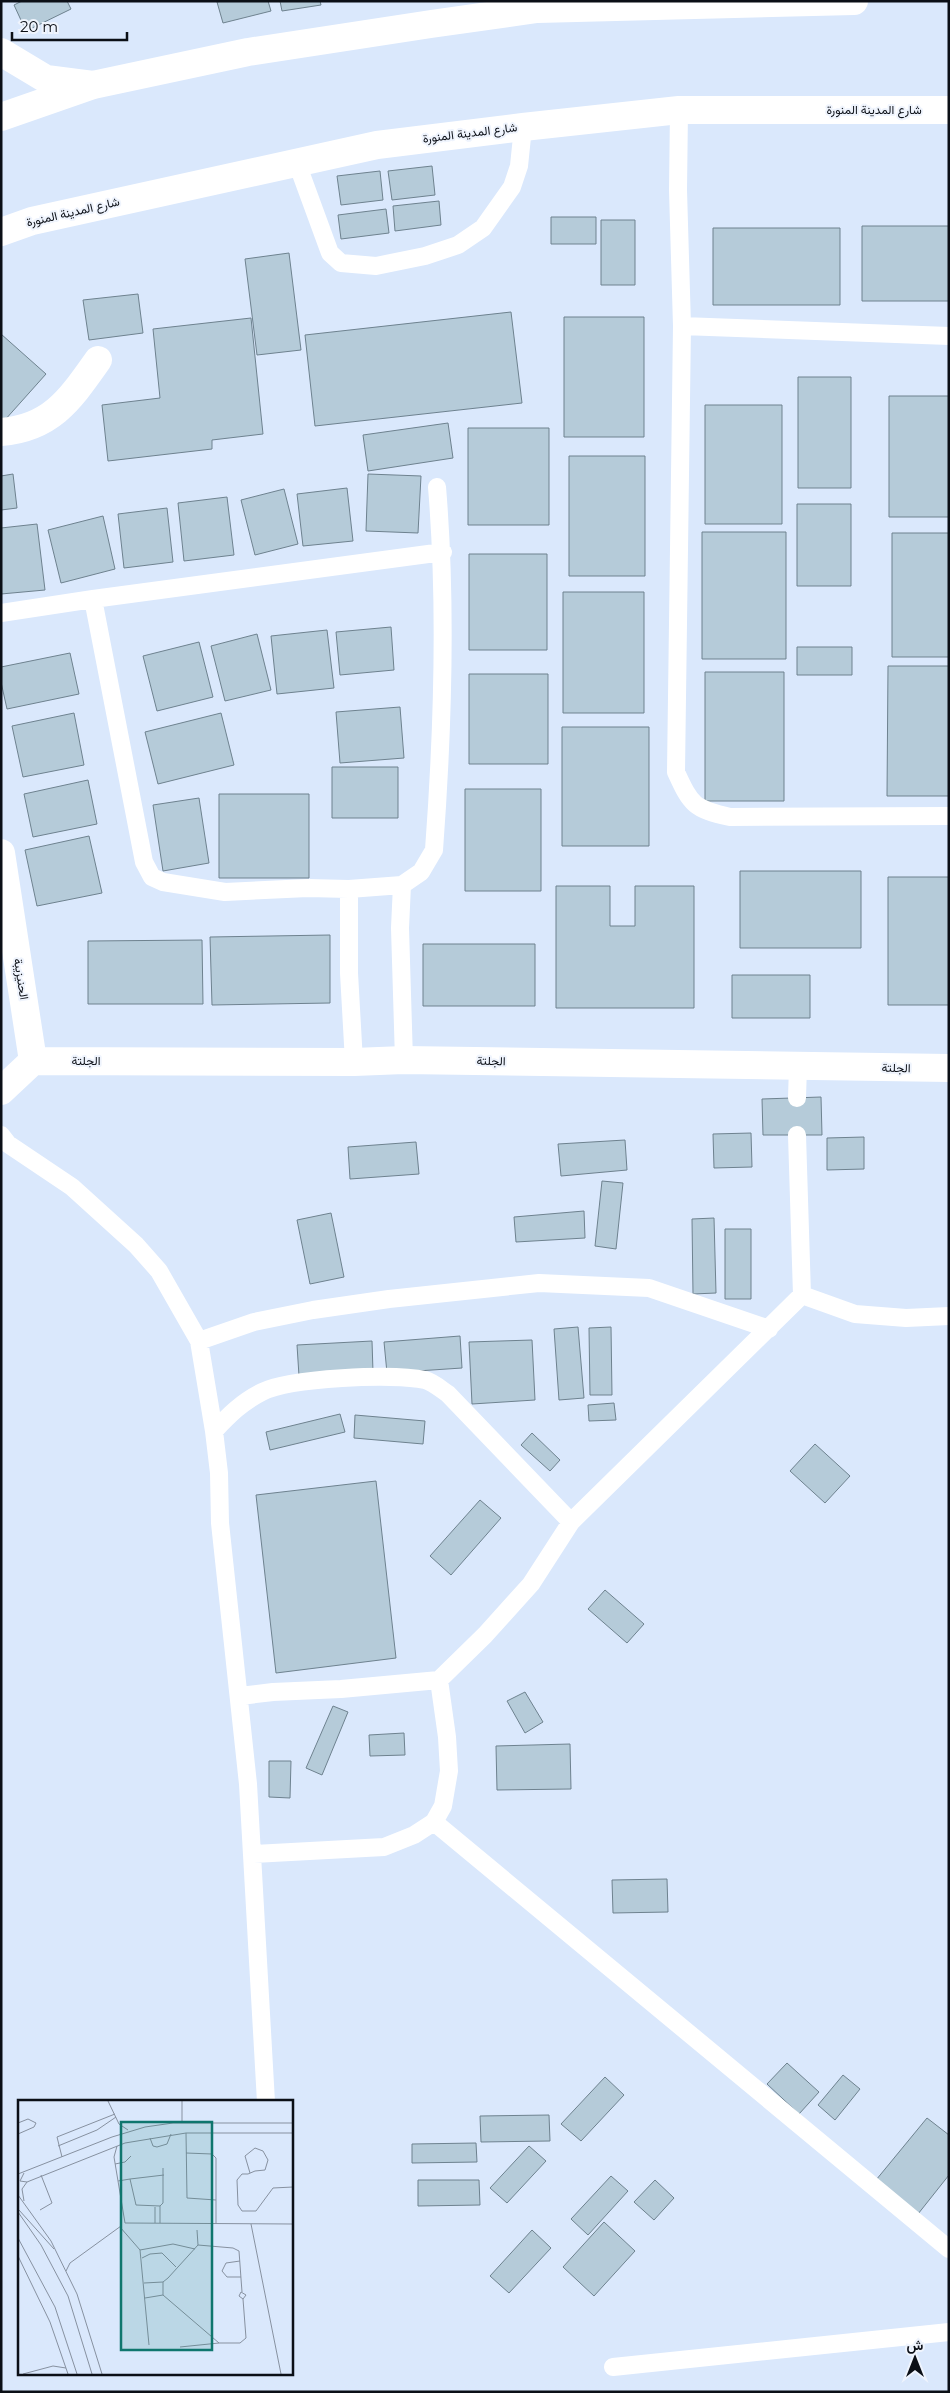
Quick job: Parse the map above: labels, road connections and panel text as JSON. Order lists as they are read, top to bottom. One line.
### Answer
{"streets":{"street":["شارع المدينة المنورة","الحنيزيبة","الجلتة"]},"crossings":[["الحنيزيبة","الجلتة"]],"scale_bar":"20 m","north":"top"}
